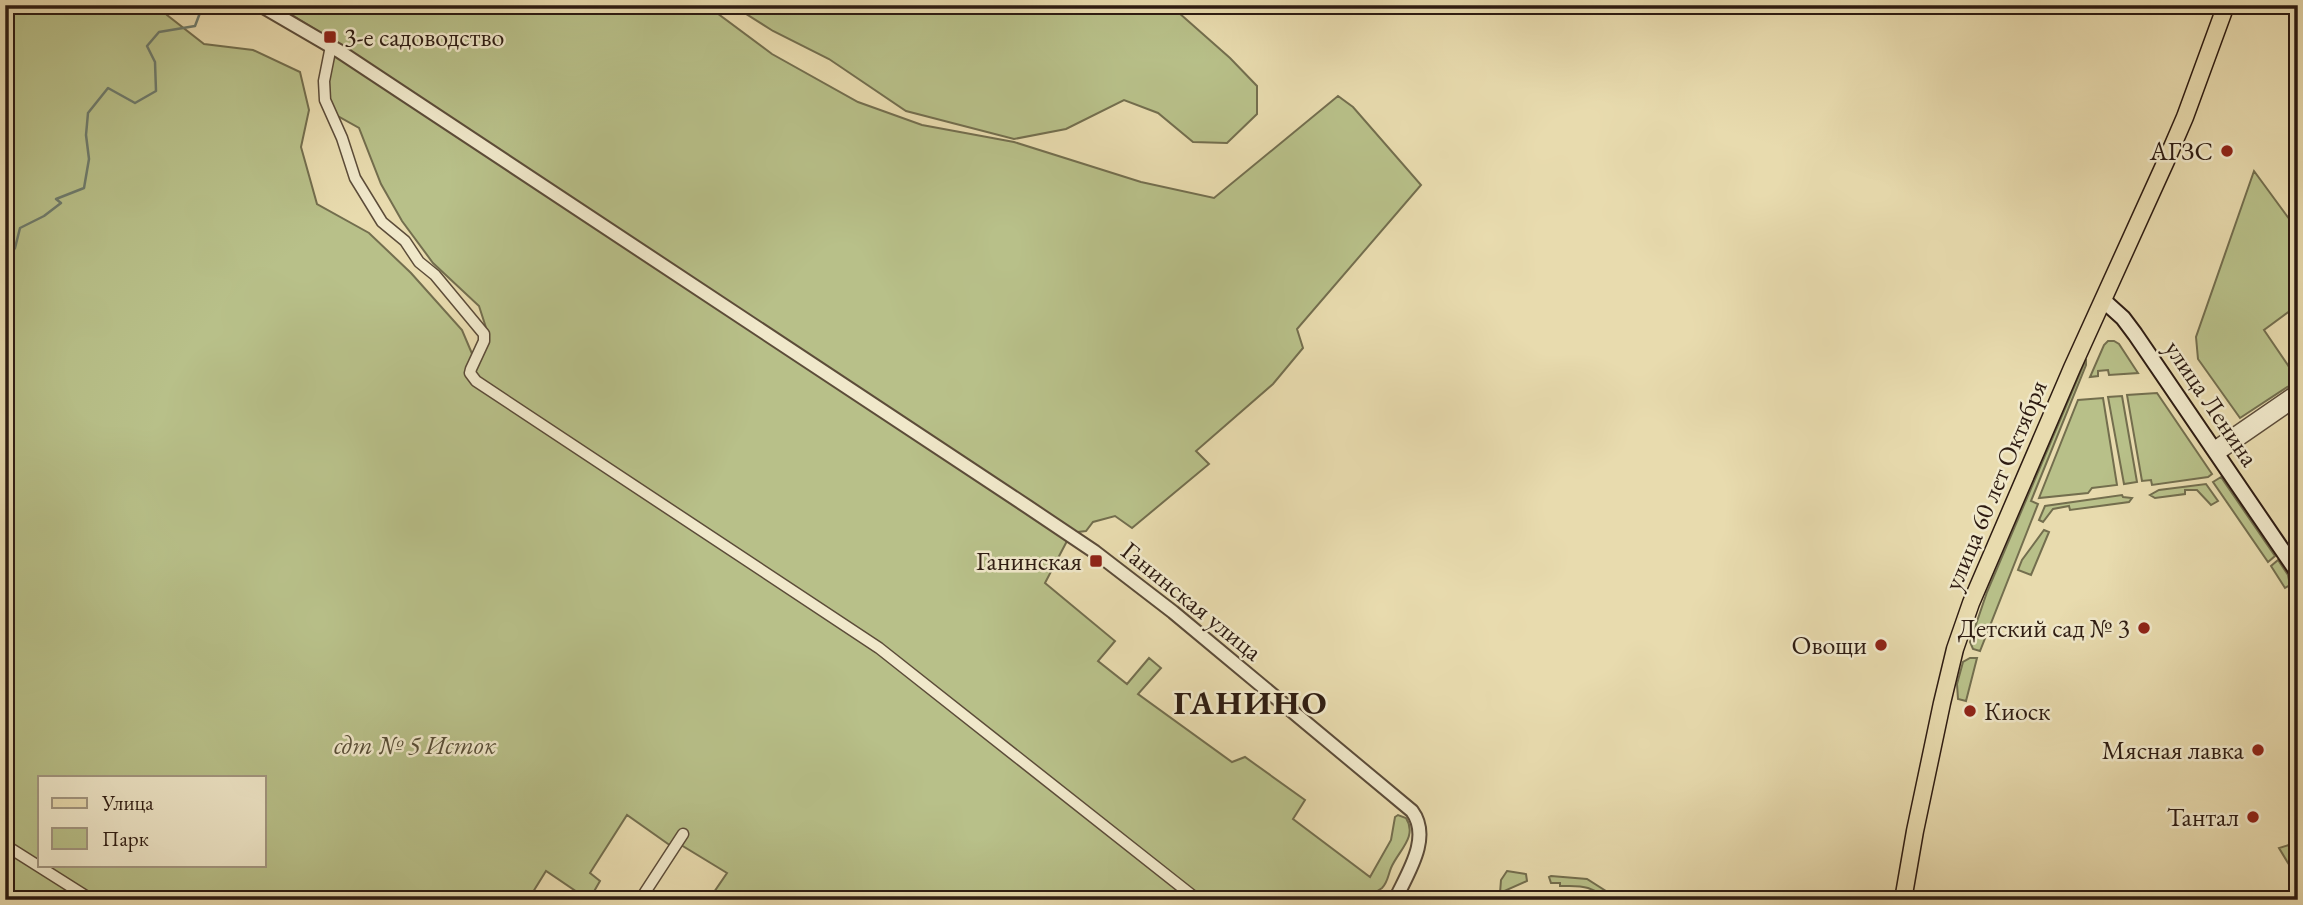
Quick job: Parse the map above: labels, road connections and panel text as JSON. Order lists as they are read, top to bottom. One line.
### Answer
{"streets":{"main road":["улица Ленина","улица 60 лет Октября"],"street":["Ганинская улица"]},"crossings":[["улица Ленина","улица 60 лет Октября"]],"districts":["ГАНИНО"],"parks":["сдт № 5 Исток"],"places":{"transit":["3-е садоводство","Ганинская"],"other":["АГЗС","Детский сад № 3","Овощи","Киоск","Мясная лавка","Тантал"]},"legend":["Улица","Парк"]}
